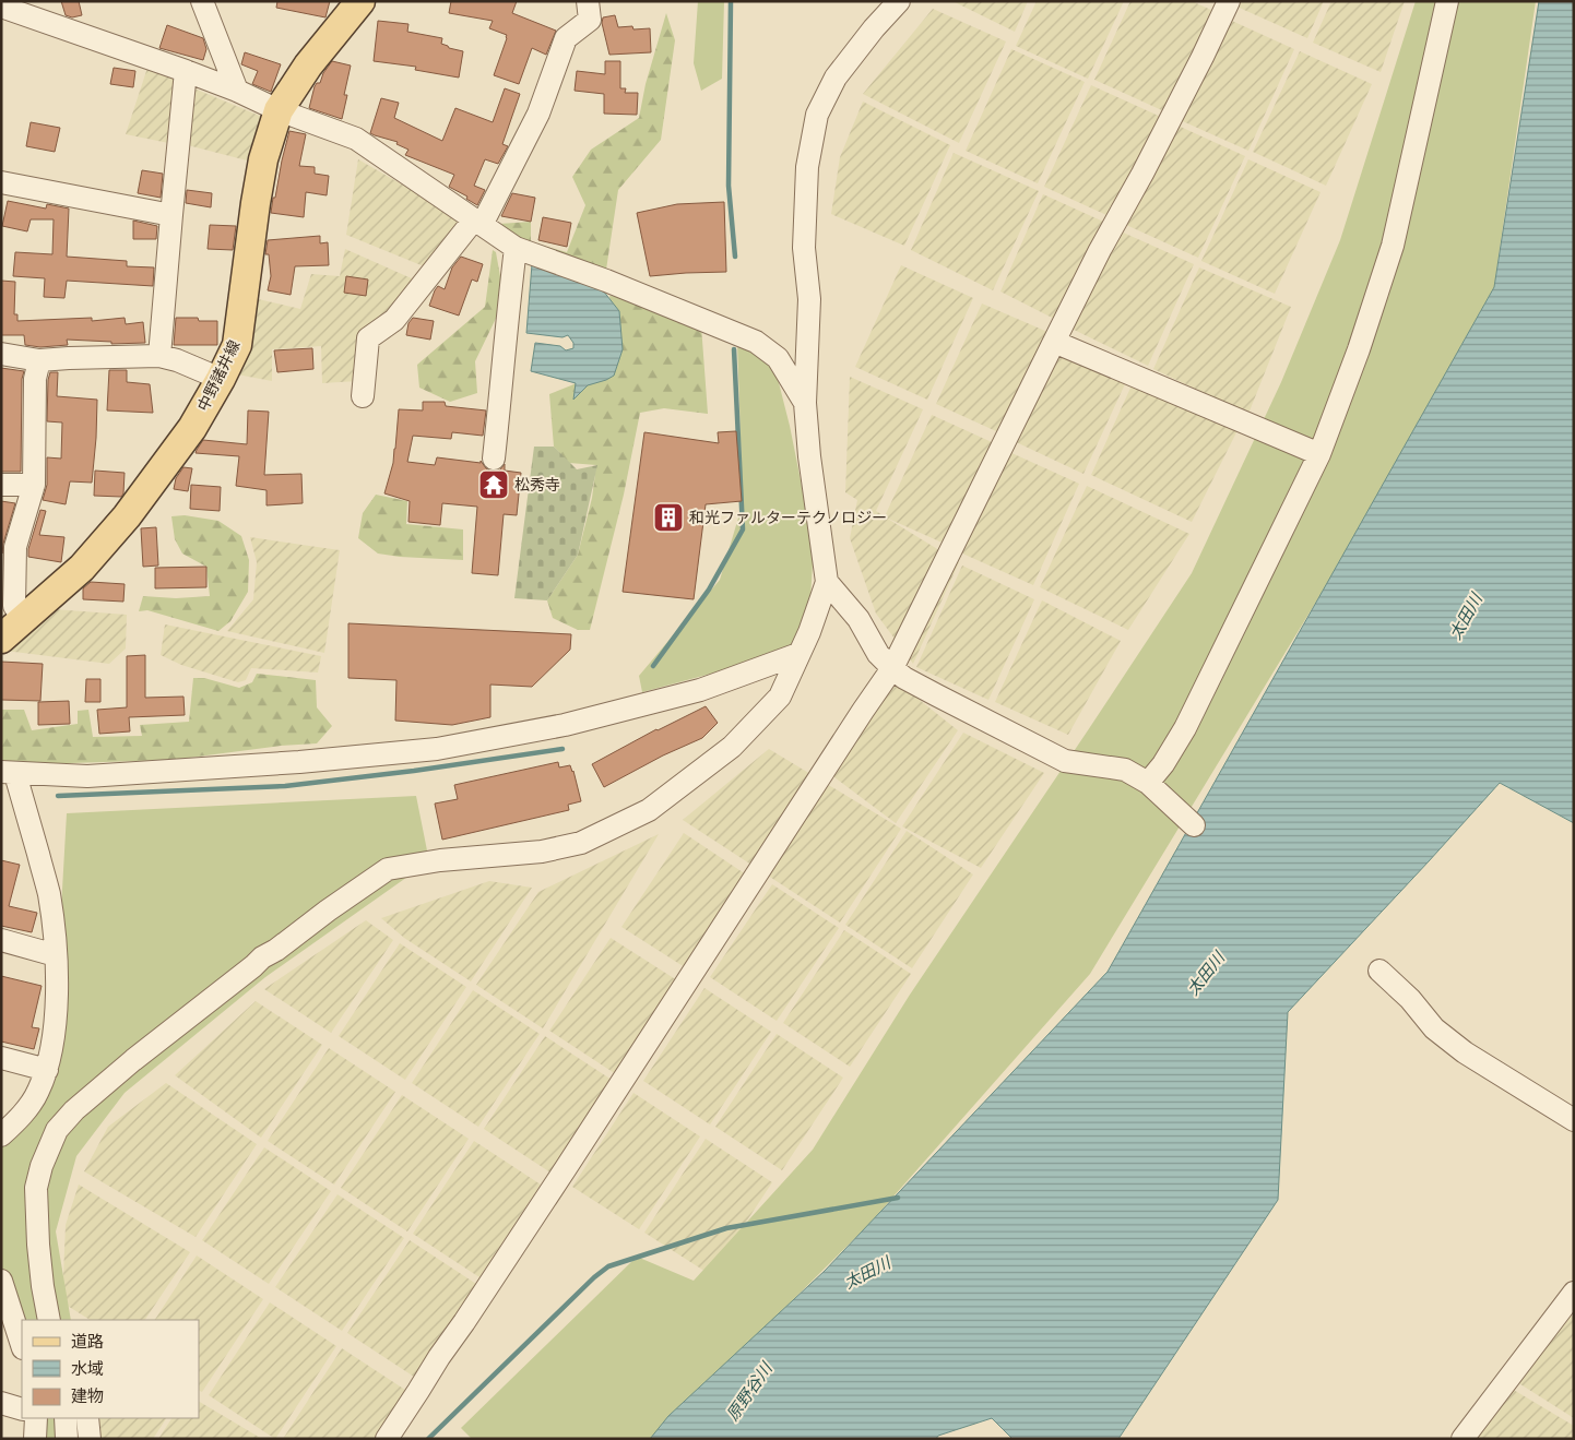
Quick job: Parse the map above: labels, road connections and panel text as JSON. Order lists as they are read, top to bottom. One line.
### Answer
{"streets":{"main road":["中野諸井線"]},"water":["太田川","原野谷川"],"places":{"temple":["松秀寺"],"building":["和光ファルターテクノロジー"]},"legend":["道路","水域","建物"]}
